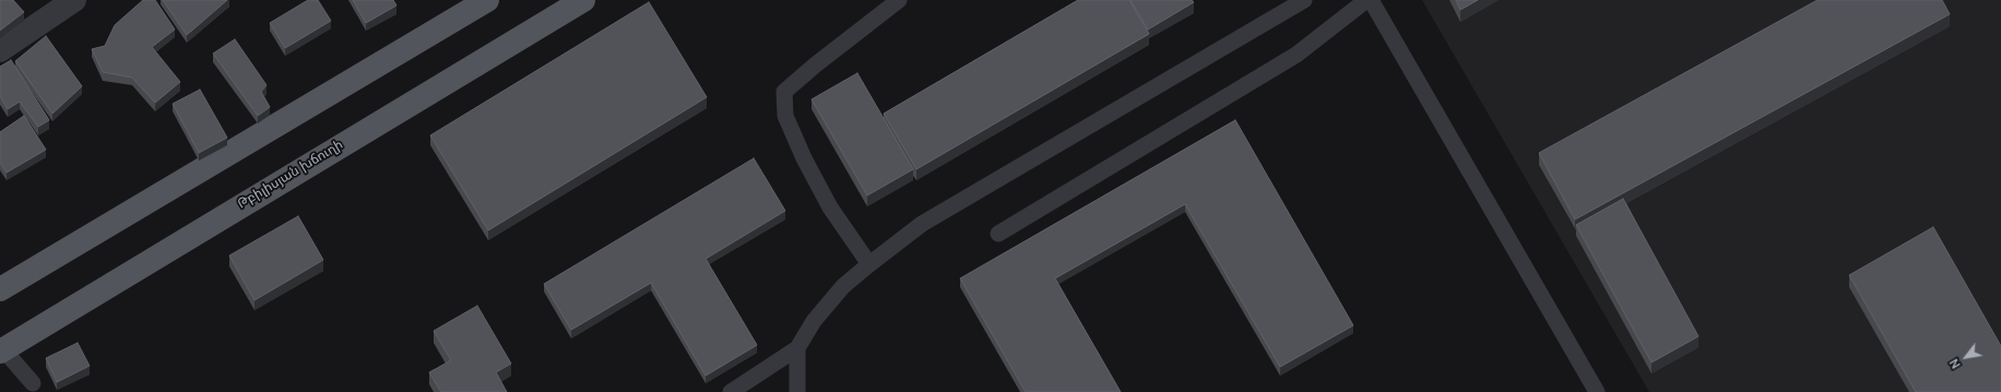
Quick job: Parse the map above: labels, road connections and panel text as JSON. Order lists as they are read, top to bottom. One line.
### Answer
{"streets":{"main road":["Թբիլիսյան խճուղի"]},"north":"bottom left"}
